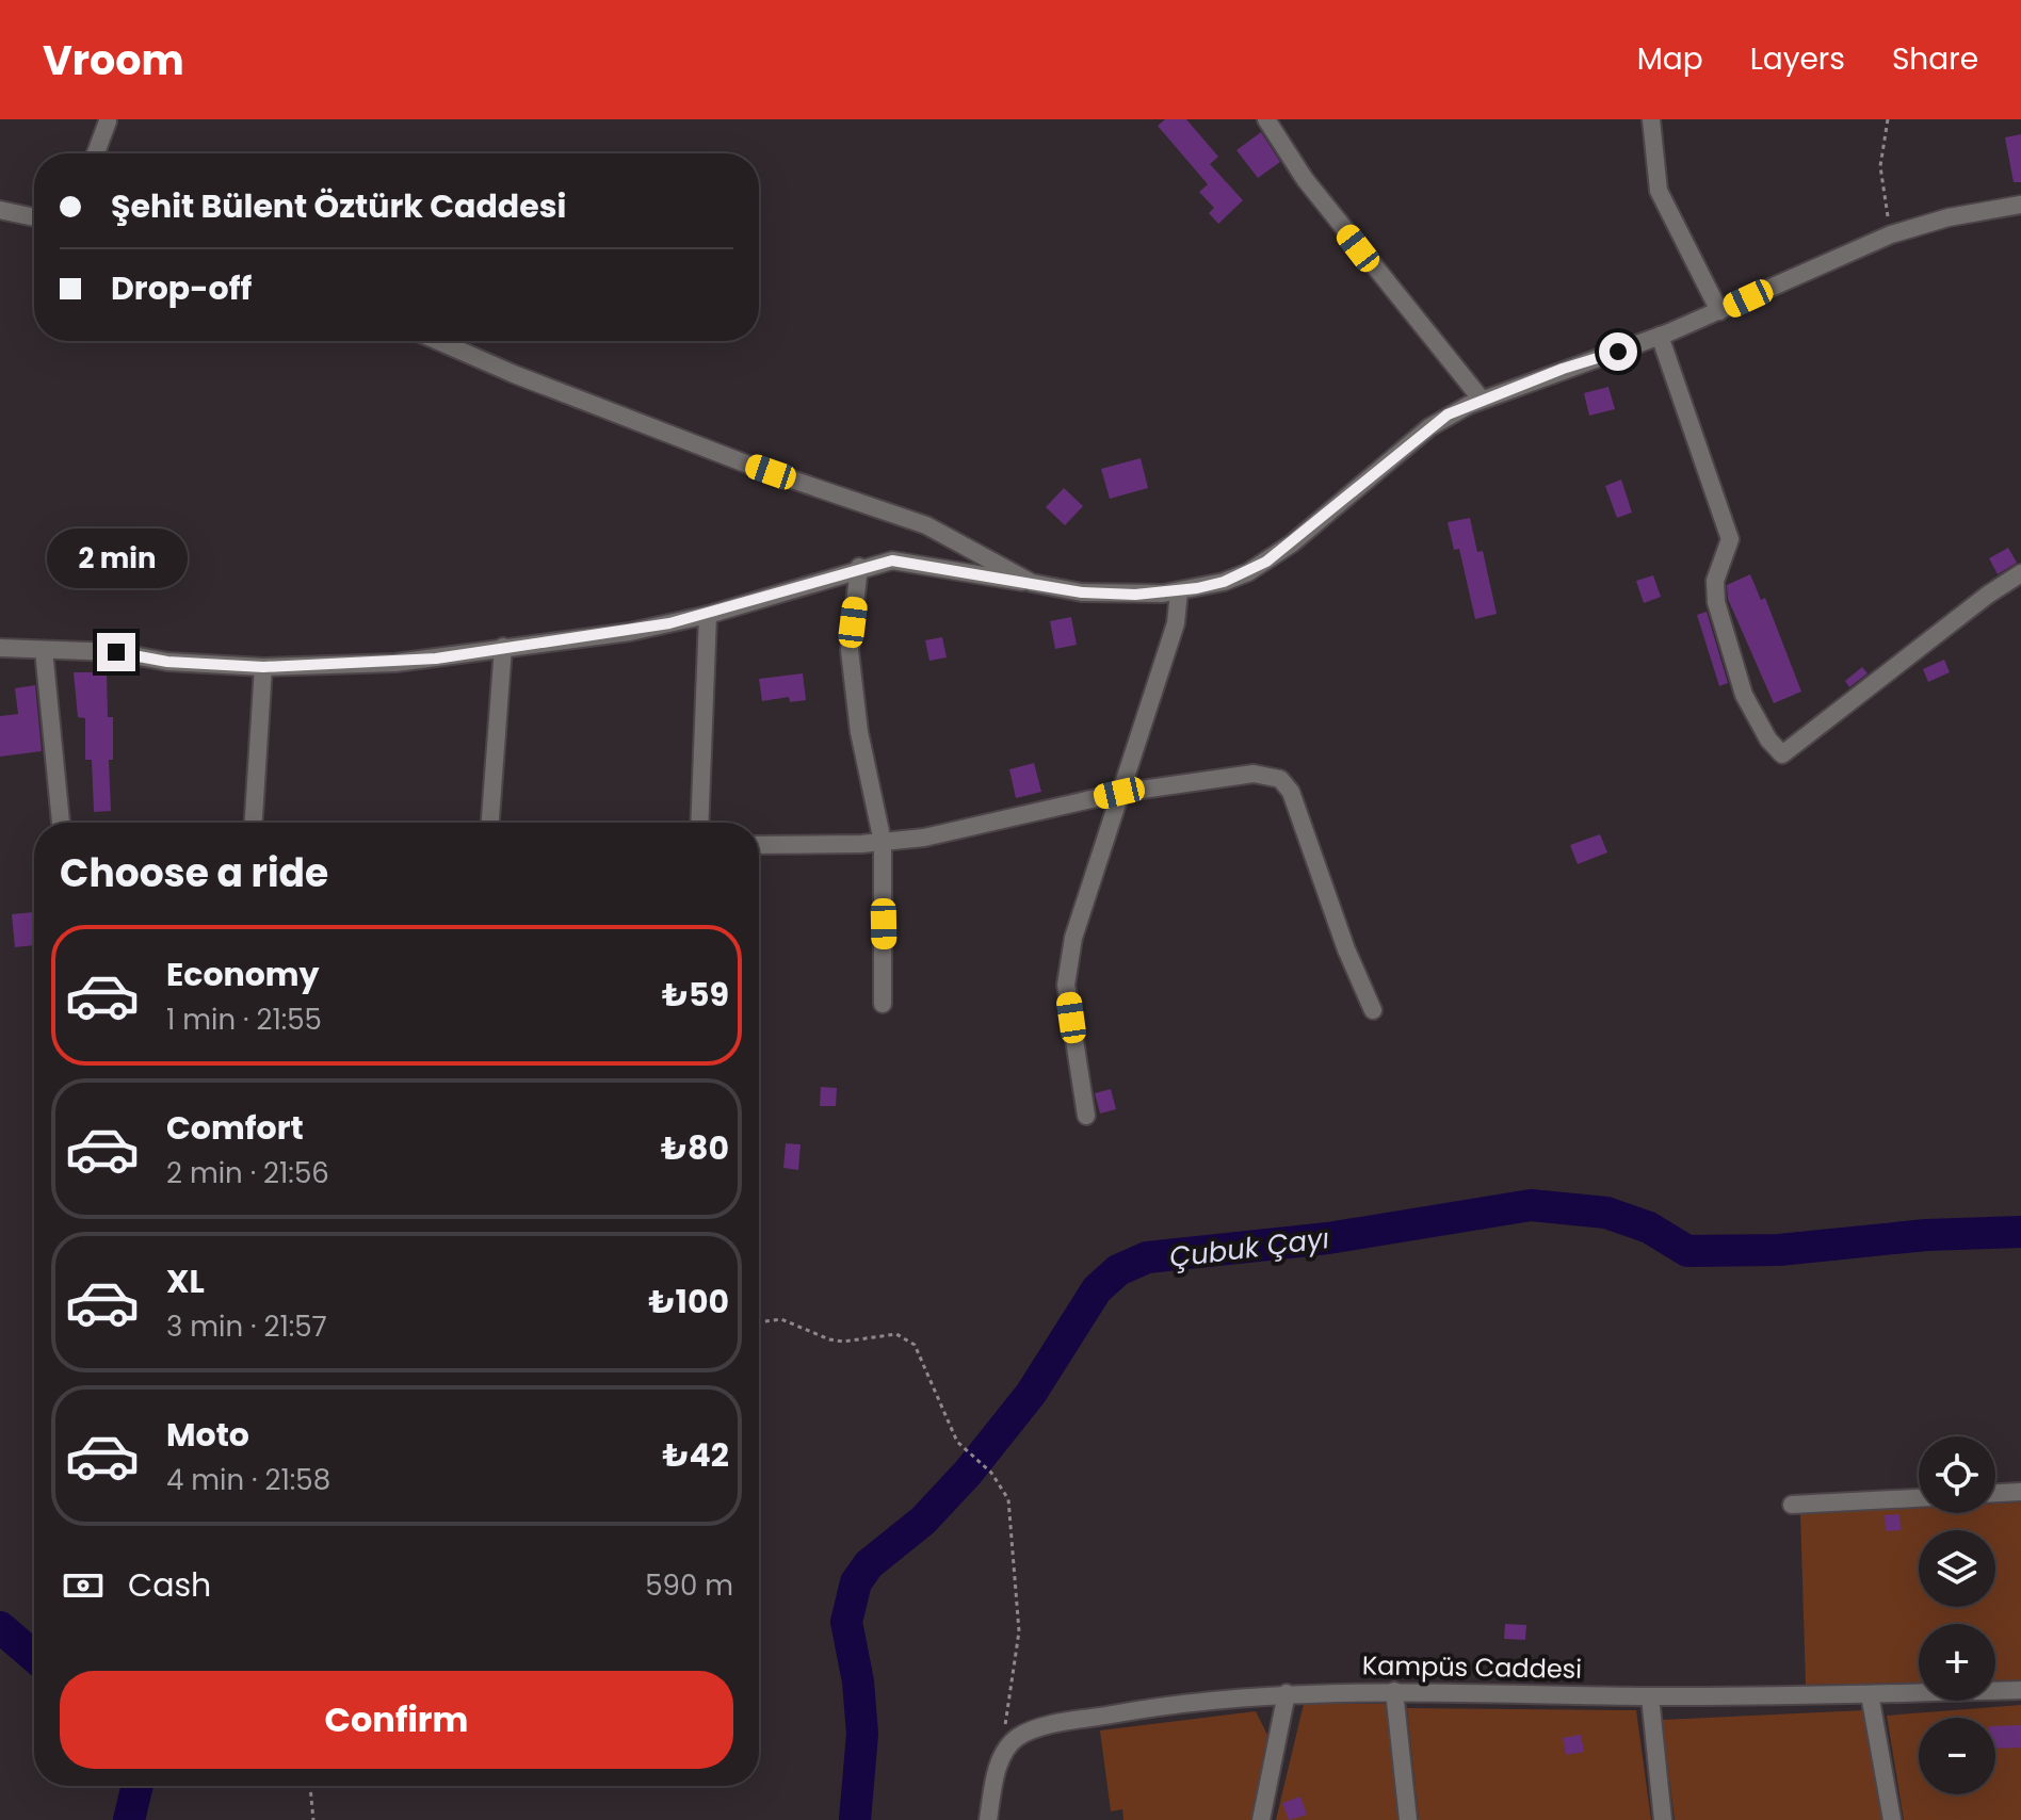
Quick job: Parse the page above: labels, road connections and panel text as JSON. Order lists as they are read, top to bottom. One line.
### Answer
{"streets":{"street":["Kampüs Caddesi"]},"water":["Çubuk Çayı"],"page":{"header":"Vroom","nav":["Map","Layers","Share"],"banner":["Şehit Bülent Öztürk Caddesi","Drop-off"],"bubble":"2 min","heading":"Choose a ride","list":[{"name":"Economy","note":"1 min · 21:55","value":"₺59"},{"name":"Comfort","note":"2 min · 21:56","value":"₺80"},{"name":"XL","note":"3 min · 21:57","value":"₺100"},{"name":"Moto","note":"4 min · 21:58","value":"₺42"}],"map_buttons":["+","−"],"pay":["Cash","590 m"],"buttons":"Confirm"}}
